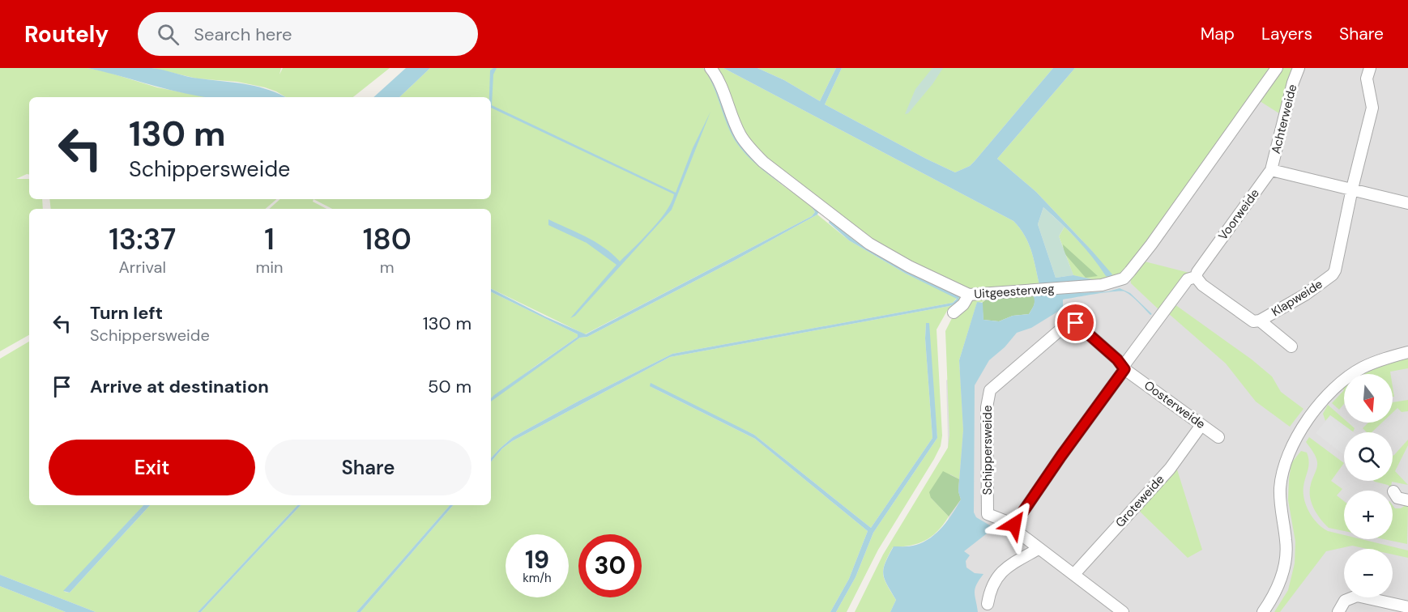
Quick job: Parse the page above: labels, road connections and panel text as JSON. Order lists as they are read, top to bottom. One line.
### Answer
{"streets":{"street":["Achterweide","Voorweide","Uitgeesterweg","Klapweide","Oosterweide","Schippersweide","Groteweide"]},"crossings":[["Achterweide","Voorweide"],["Voorweide","Oosterweide"],["Voorweide","Schippersweide"],["Oosterweide","Schippersweide"],["Oosterweide","Groteweide"]],"north":"bottom","page":{"header":"Routely","search":"Search here","nav":["Map","Layers","Share"],"turn":["130 m","Schippersweide"],"eta":["13:37","Arrival","1","min","180","m"],"list":[{"name":"Turn left","note":"Schippersweide","value":"130 m"},{"name":"Arrive at destination","value":"50 m"}],"map_buttons":["+","−"],"buttons":["Exit","Share"],"speed":"19 km/h","limit":"30"}}
